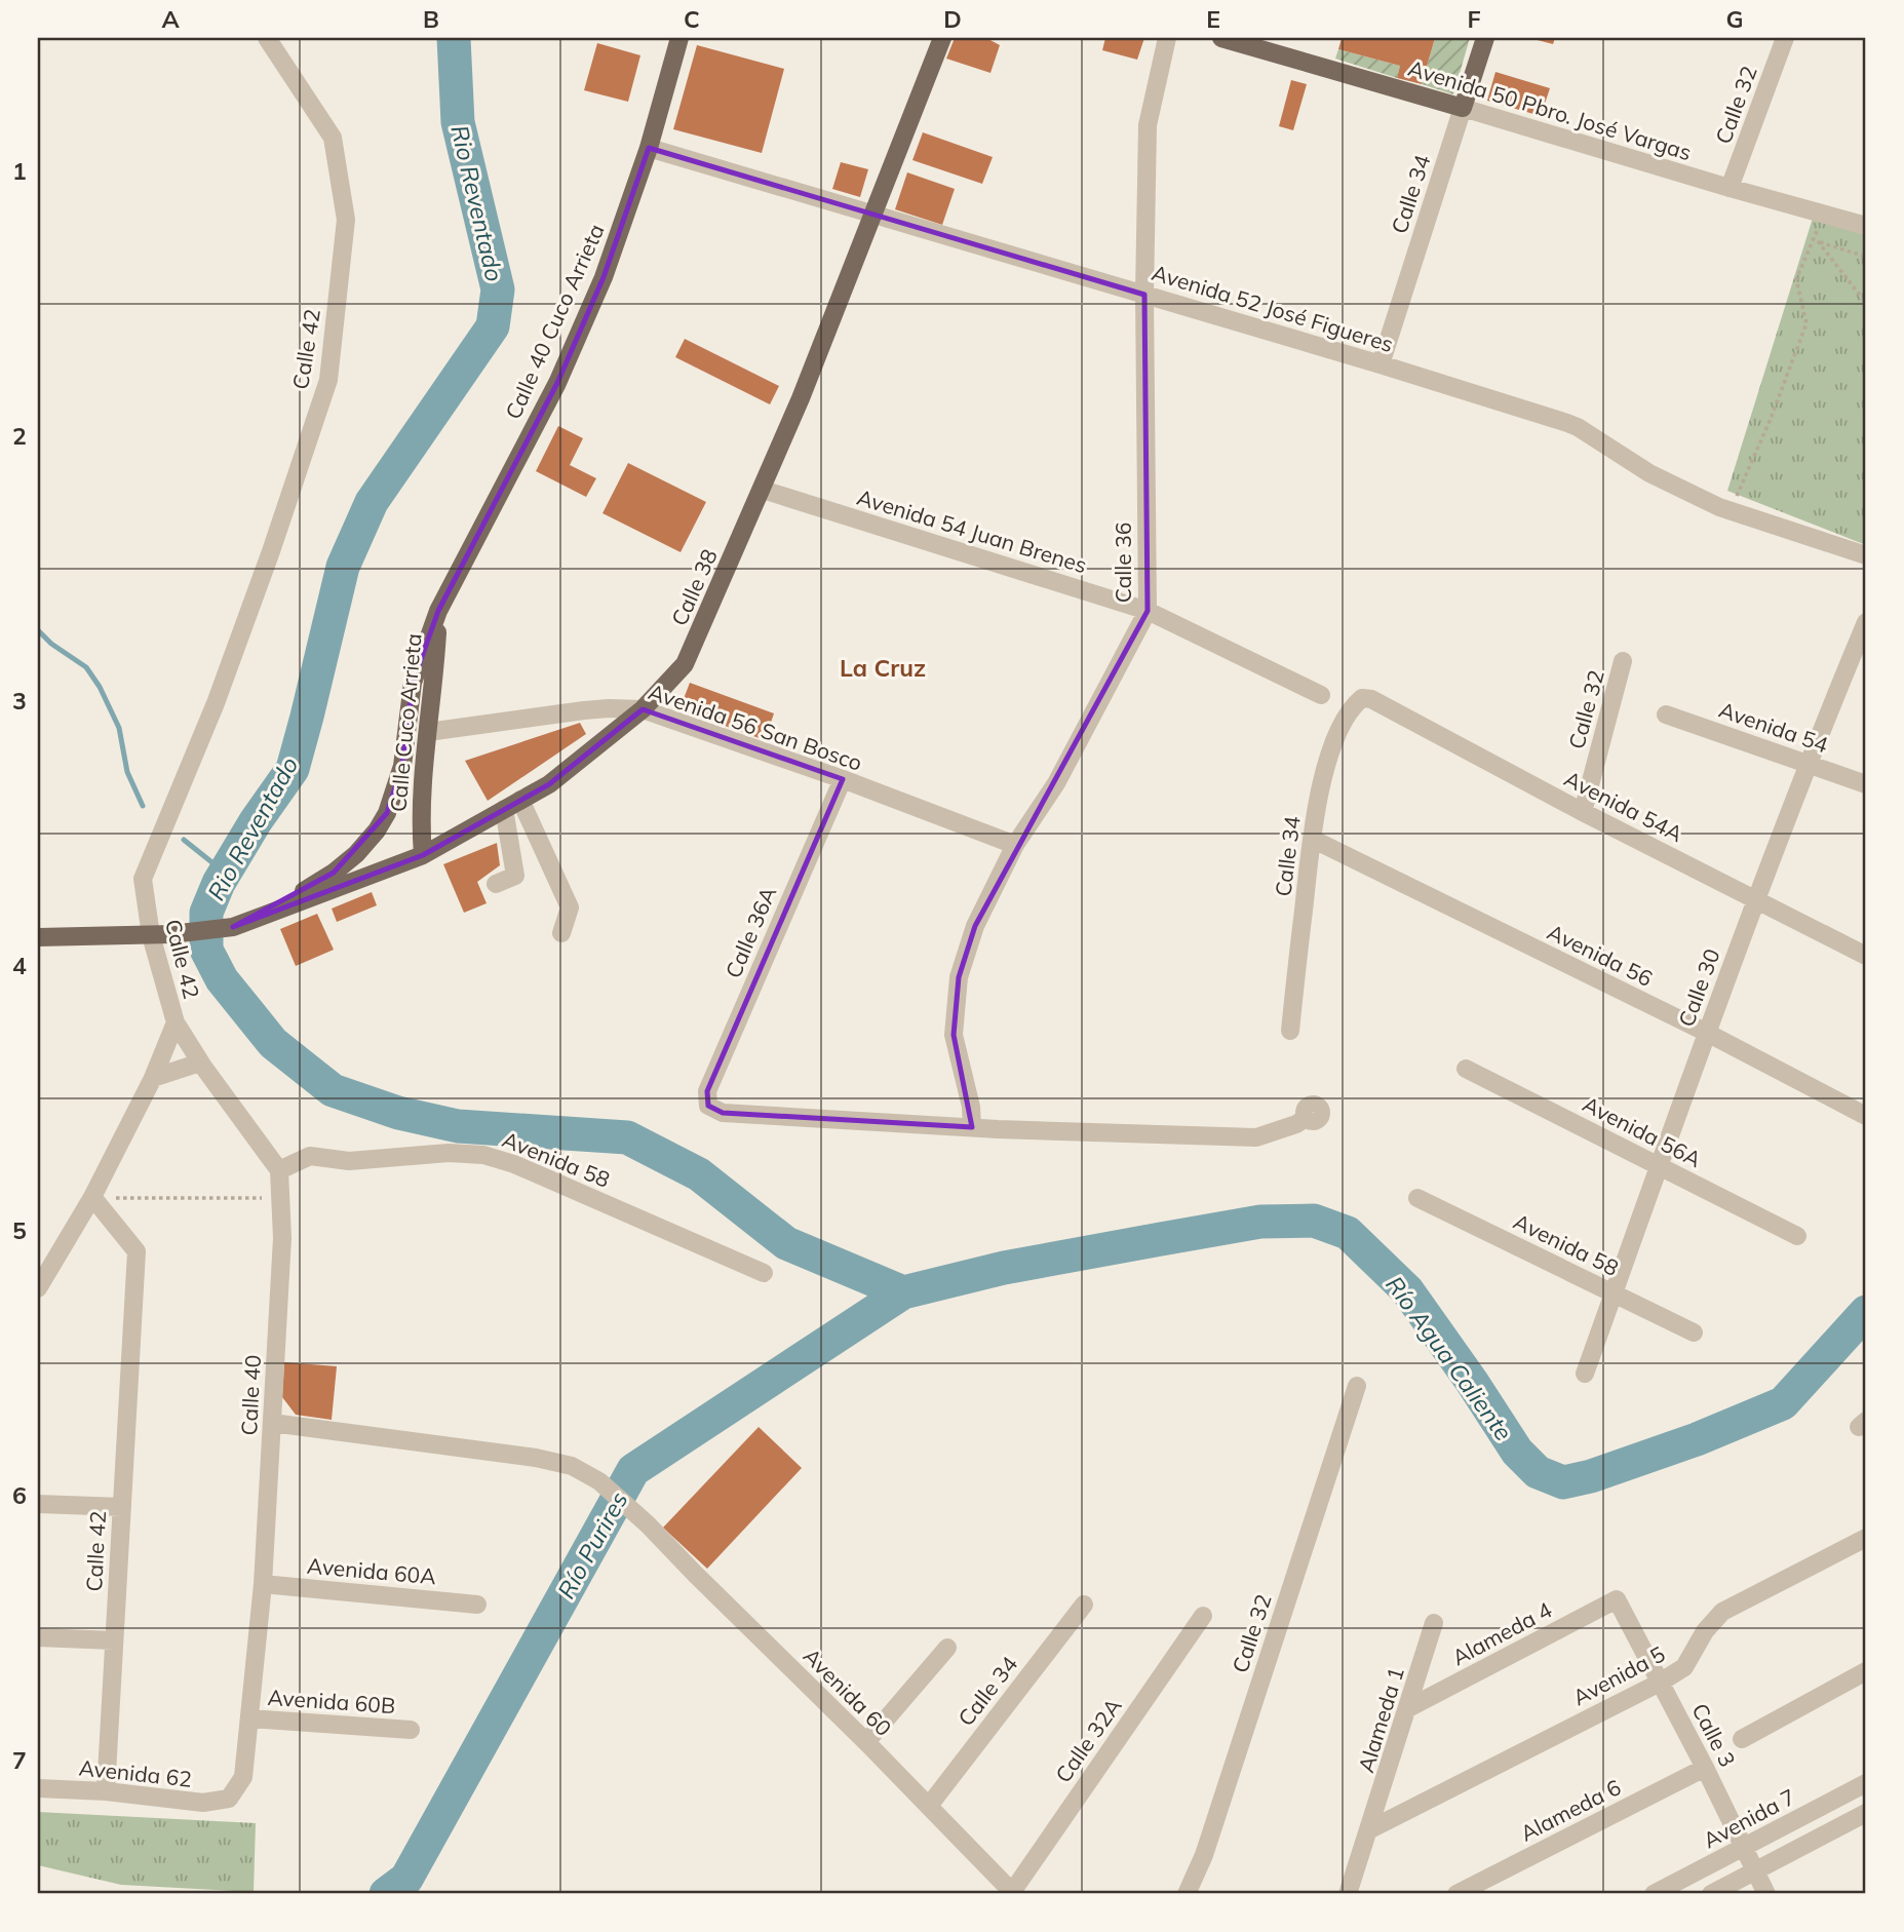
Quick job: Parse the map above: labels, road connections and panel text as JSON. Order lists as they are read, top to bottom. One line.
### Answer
{"streets":{"main road":["Avenida 50 Pbro. José Vargas","Calle 34","Calle 40 Cuco Arrieta","Calle 38","Calle Cuco Arrieta"],"street":["Calle 32","Avenida 52 José Figueres","Calle 42","Avenida 54 Juan Brenes","Calle 36","Avenida 56 San Bosco","Avenida 54","Avenida 54A","Calle 36A","Avenida 56","Calle 30","Avenida 56A","Avenida 58","Calle 40","Avenida 60A","Alameda 4","Avenida 5","Avenida 60","Avenida 60B","Alameda 1","Calle 3","Calle 32A","Avenida 62","Alameda 6","Avenida 7"]},"crossings":[["Calle 32","Avenida 50 Pbro. José Vargas"],["Calle 32","Avenida 54A"],["Avenida 50 Pbro. José Vargas","Calle 34"],["Calle 34","Avenida 52 José Figueres"],["Calle 34","Avenida 54A"],["Calle 34","Avenida 56"],["Calle 34","Avenida 60"],["Avenida 52 José Figueres","Calle 40 Cuco Arrieta"],["Avenida 52 José Figueres","Calle 36"],["Avenida 52 José Figueres","Calle 38"],["Calle 40 Cuco Arrieta","Calle Cuco Arrieta"],["Calle 42","Avenida 62"],["Avenida 54 Juan Brenes","Calle 36"],["Avenida 54 Juan Brenes","Calle 38"],["Calle 36","Avenida 56 San Bosco"],["Calle 36","Calle 36A"],["Calle 38","Calle Cuco Arrieta"],["Calle 38","Avenida 56 San Bosco"],["Calle Cuco Arrieta","Avenida 56 San Bosco"],["Avenida 56 San Bosco","Calle 36A"],["Avenida 54","Calle 30"],["Avenida 54A","Calle 30"],["Avenida 56","Calle 30"],["Calle 30","Avenida 56A"],["Calle 30","Avenida 58"],["Avenida 58","Calle 40"],["Calle 40","Avenida 60A"],["Calle 40","Avenida 60"],["Calle 40","Avenida 60B"],["Calle 40","Avenida 62"],["Alameda 4","Alameda 1"],["Alameda 4","Calle 3"],["Avenida 5","Alameda 1"],["Avenida 5","Calle 3"],["Avenida 60","Calle 32A"],["Calle 3","Alameda 6"],["Calle 3","Avenida 7"]],"districts":["La Cruz"],"water":["Rio Reventado","Río Agua Caliente","Río Purires"],"grid":{"columns":["A","B","C","D","E","F","G"],"rows":["1","2","3","4","5","6","7"]}}
